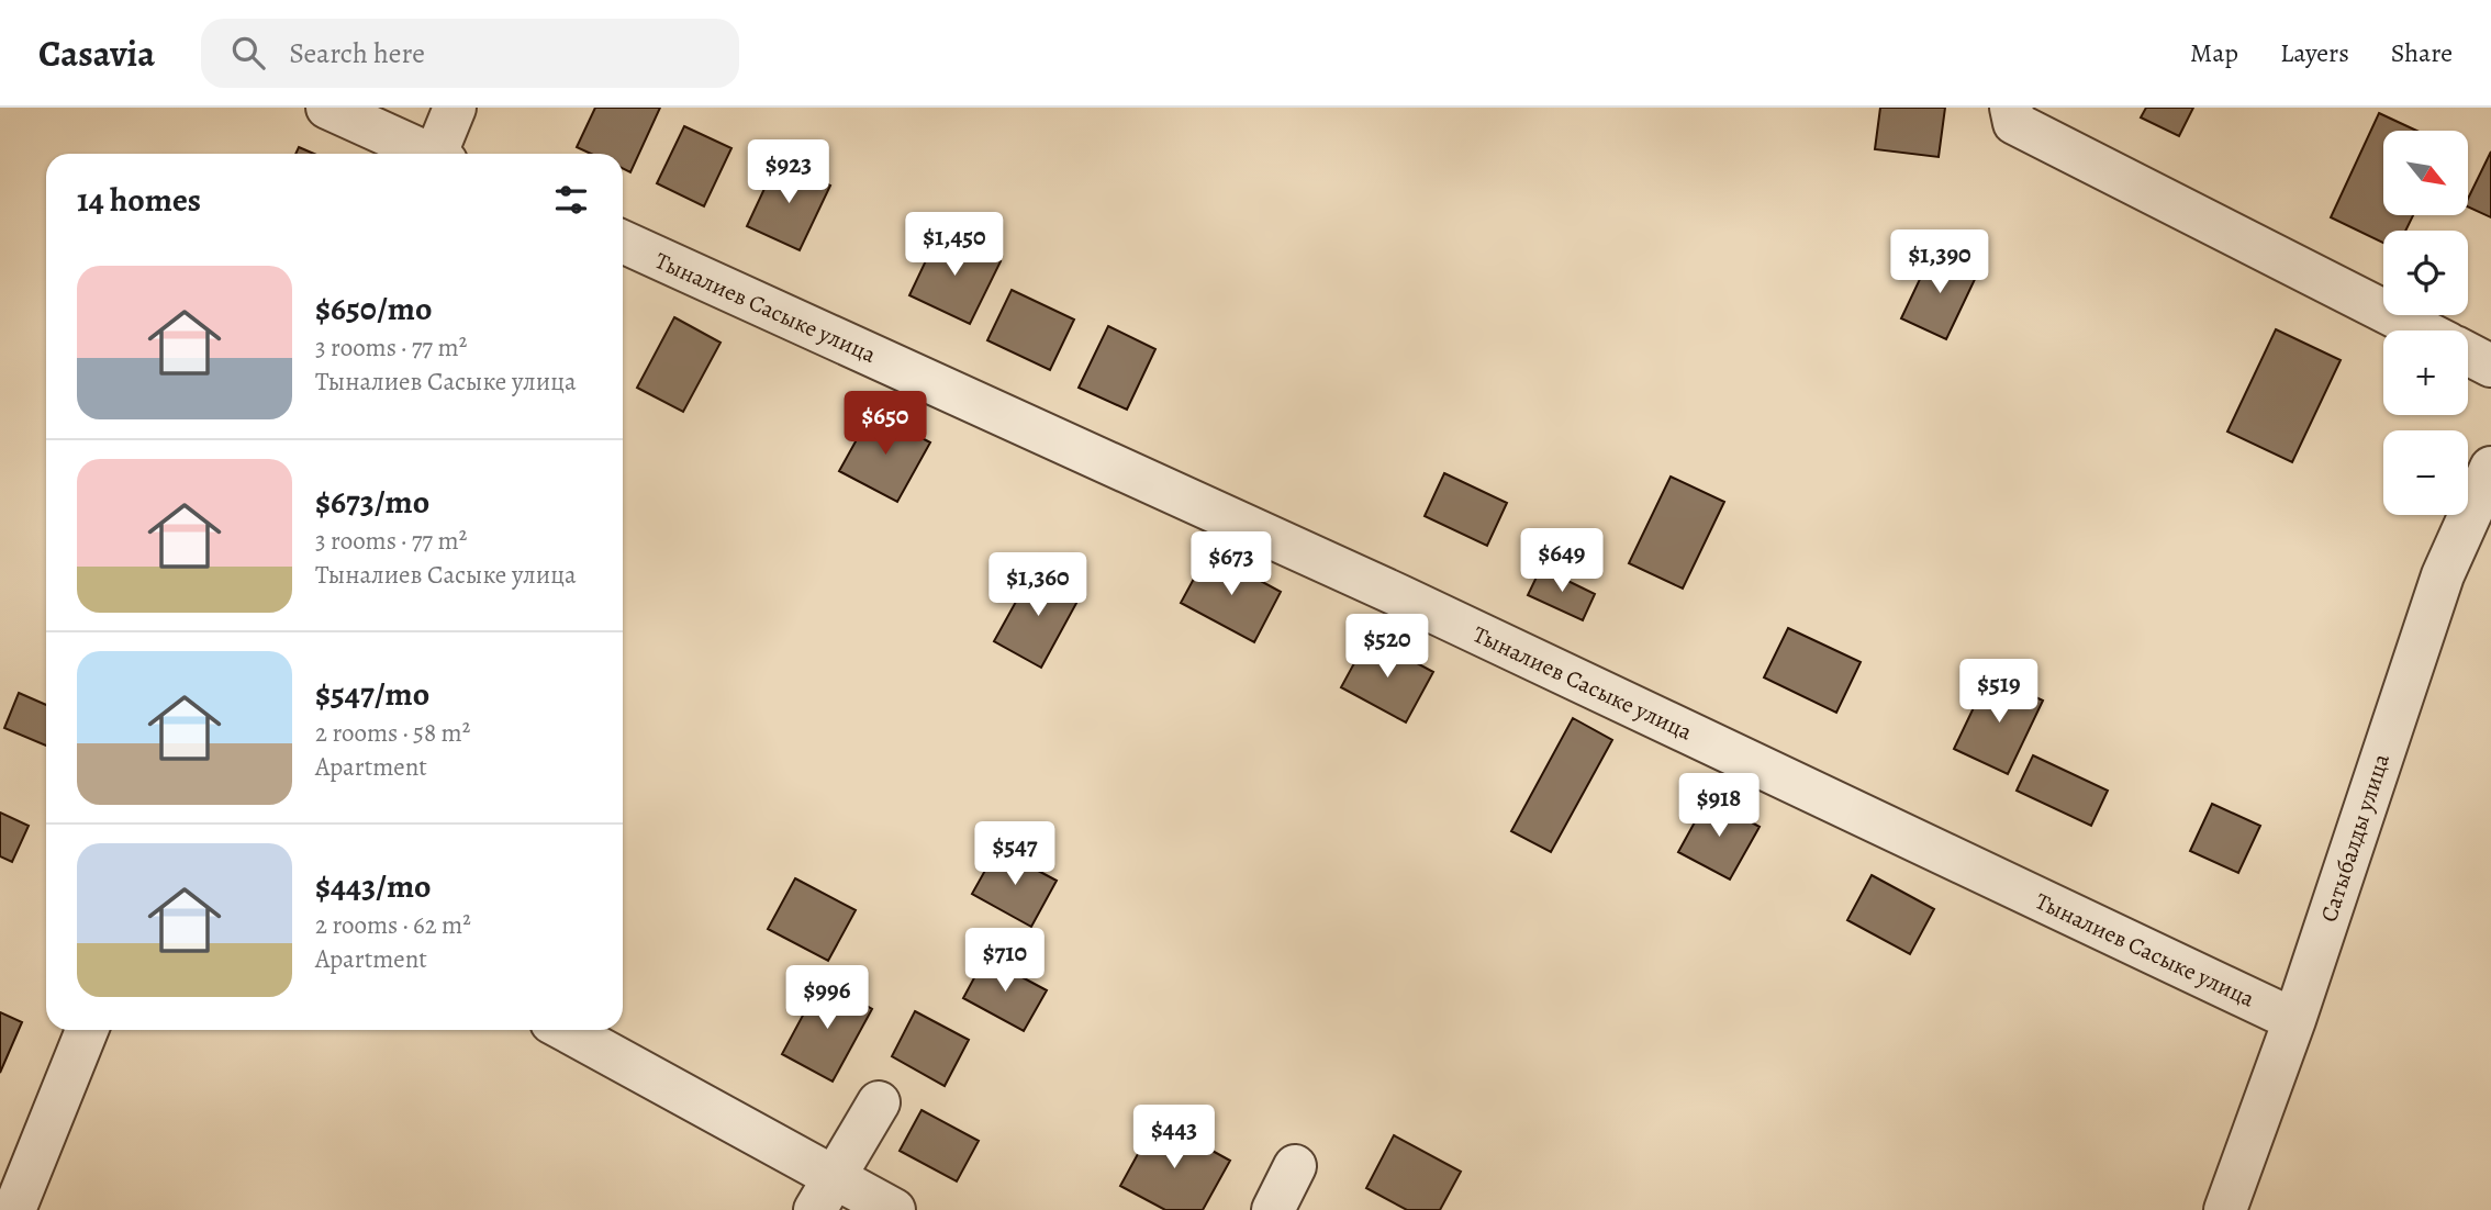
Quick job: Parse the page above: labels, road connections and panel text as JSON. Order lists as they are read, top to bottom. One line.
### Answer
{"streets":{"street":["Тыналиев Сасыке улица","Сатыбалды улица"]},"crossings":[["Тыналиев Сасыке улица","Сатыбалды улица"]],"north":"bottom right","page":{"header":"Casavia","search":"Search here","nav":["Map","Layers","Share"],"map_buttons":["+","−"],"price":["$923","$1,450","$1,390","$650","$649","$673","$1,360","$520","$519","$918","$547","$710","$996","$443"],"heading":"14 homes","list":[{"name":"$650/mo","note":"3 rooms · 77 m² · Тыналиев Сасыке улица"},{"name":"$673/mo","note":"3 rooms · 77 m² · Тыналиев Сасыке улица"},{"name":"$547/mo","note":"2 rooms · 58 m² · Apartment"},{"name":"$443/mo","note":"2 rooms · 62 m² · Apartment"}]}}
